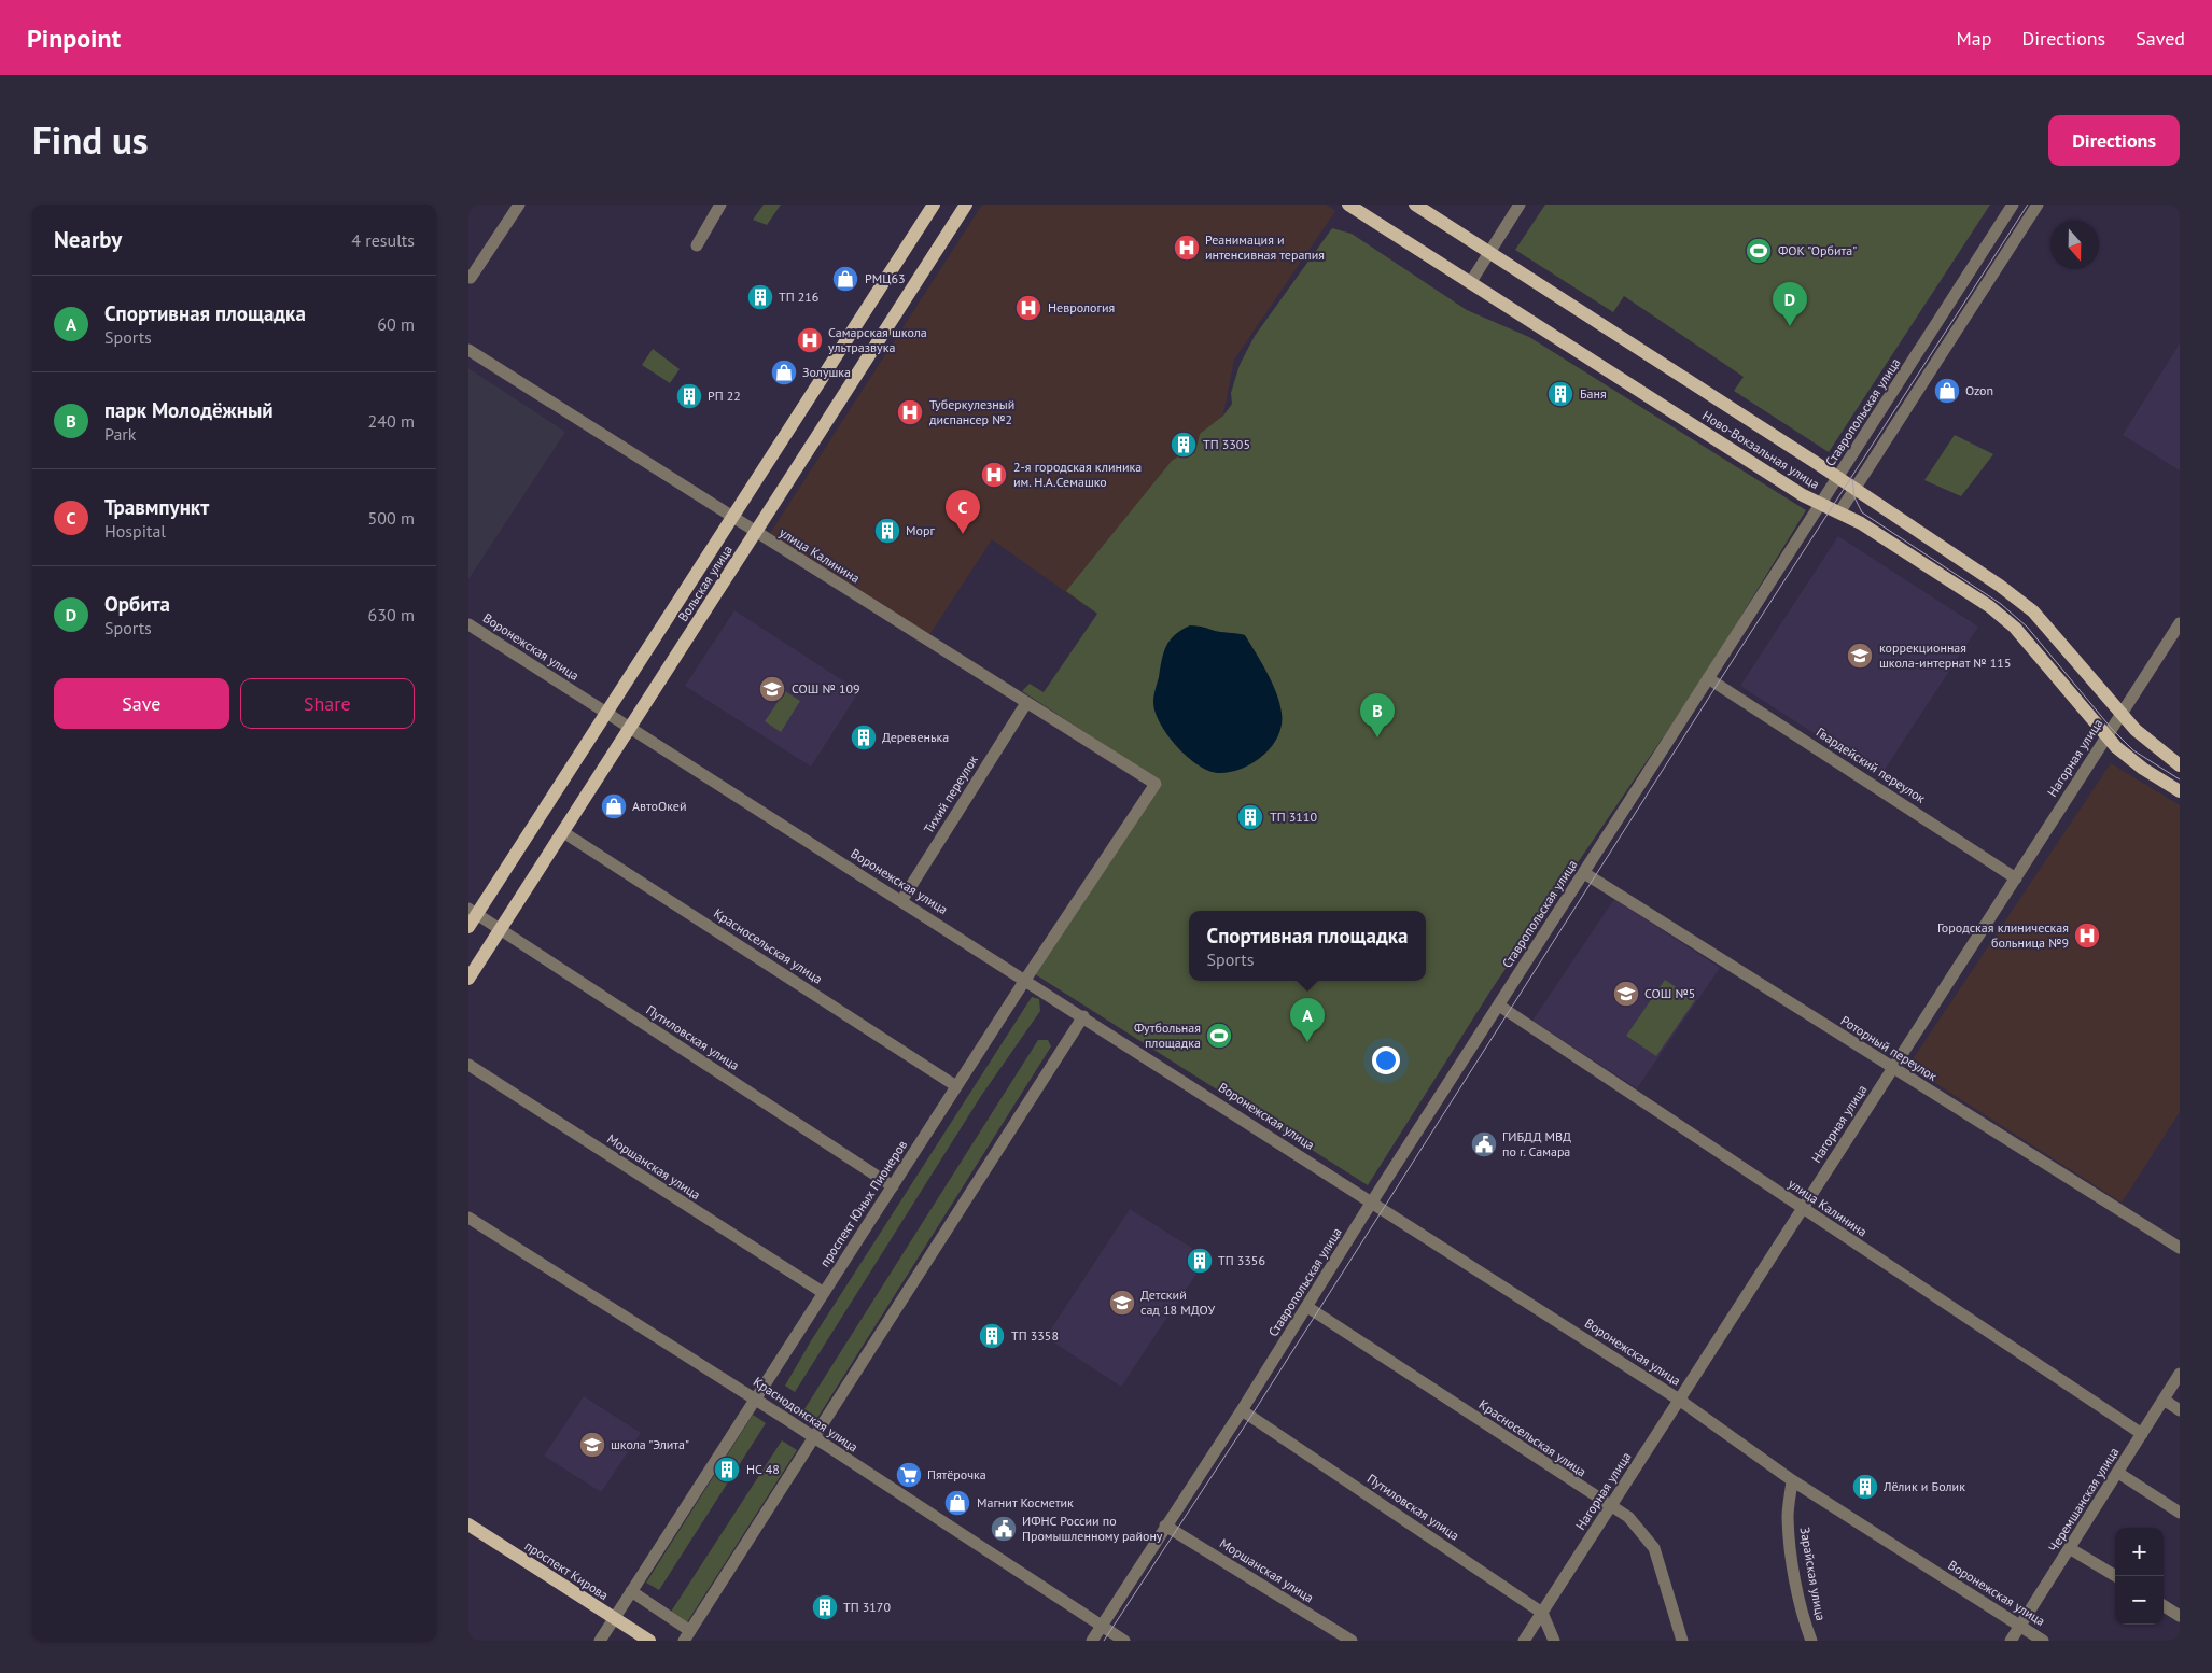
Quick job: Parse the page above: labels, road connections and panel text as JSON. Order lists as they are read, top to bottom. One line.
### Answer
{"streets":{"main road":["Ново-Вокзальная улица","Вольская улица","проспект Кирова"],"street":["Ставропольская улица","улица Калинина","Воронежская улица","Нагорная улица","Гвардейский переулок","Тихий переулок","Красносельская улица","Путиловская улица","Роторный переулок","Моршанская улица","проспект Юных Пионеров","Краснодонская улица","Черемшанская улица","Зарайская улица"]},"crossings":[["Ставропольская улица","Ново-Вокзальная улица"],["Ставропольская улица","улица Калинина"],["Ставропольская улица","Воронежская улица"],["Ставропольская улица","Гвардейский переулок"],["Ставропольская улица","Красносельская улица"],["Ставропольская улица","Путиловская улица"],["Ставропольская улица","Роторный переулок"],["Ставропольская улица","Моршанская улица"],["Ставропольская улица","Краснодонская улица"],["Ново-Вокзальная улица","Нагорная улица"],["улица Калинина","Вольская улица"],["улица Калинина","Нагорная улица"],["улица Калинина","Тихий переулок"],["улица Калинина","проспект Юных Пионеров"],["улица Калинина","Черемшанская улица"],["Вольская улица","Воронежская улица"],["Вольская улица","Красносельская улица"],["Вольская улица","Путиловская улица"],["Воронежская улица","Нагорная улица"],["Воронежская улица","Тихий переулок"],["Воронежская улица","проспект Юных Пионеров"],["Воронежская улица","Черемшанская улица"],["Воронежская улица","Зарайская улица"],["Нагорная улица","Гвардейский переулок"],["Нагорная улица","Красносельская улица"],["Нагорная улица","Путиловская улица"],["Нагорная улица","Роторный переулок"],["Красносельская улица","проспект Юных Пионеров"],["Путиловская улица","проспект Юных Пионеров"],["Моршанская улица","проспект Юных Пионеров"],["проспект Юных Пионеров","Краснодонская улица"],["проспект Юных Пионеров","проспект Кирова"]],"places":{"hospital":["Реанимация и интенсивная терапия","Неврология","Самарская школа ультразвука","Туберкулезный диспансер №2","2-я городская клиника им. Н.А.Семашко","Городская клиническая больница №9"],"sports":["ФОК \"Орбита\"","Футбольная площадка"],"shop":["РМЦ63","Золушка","Ozon","АвтоОкей","Магнит Косметик"],"building":["ТП 216","Баня","РП 22","ТП 3305","Морг","Деревенька","ТП 3110","ТП 3356","ТП 3358","НС 48","Лёлик и Болик","ТП 3170"],"school or university":["коррекционная школа-интернат № 115","СОШ № 109","СОШ №5","Детский сад 18 МДОУ","школа \"Элита\""],"public building":["ГИБДД МВД по г. Самара","ИФНС России по Промышленному району"],"supermarket":["Пятёрочка"]},"north":"bottom","page":{"header":"Pinpoint","nav":["Map","Directions","Saved"],"title":"Find us","buttons":["Directions",["Save","Share"]],"heading":["Nearby","4 results"],"list":[{"mark":"A","name":"Спортивная площадка","note":"Sports","value":"60 m"},{"mark":"B","name":"парк Молодёжный","note":"Park","value":"240 m"},{"mark":"C","name":"Травмпункт","note":"Hospital","value":"500 m"},{"mark":"D","name":"Орбита","note":"Sports","value":"630 m"}],"pins":["D","C","B","A"],"popup":["Спортивная площадка","Sports"],"map_buttons":["+","−"]}}
